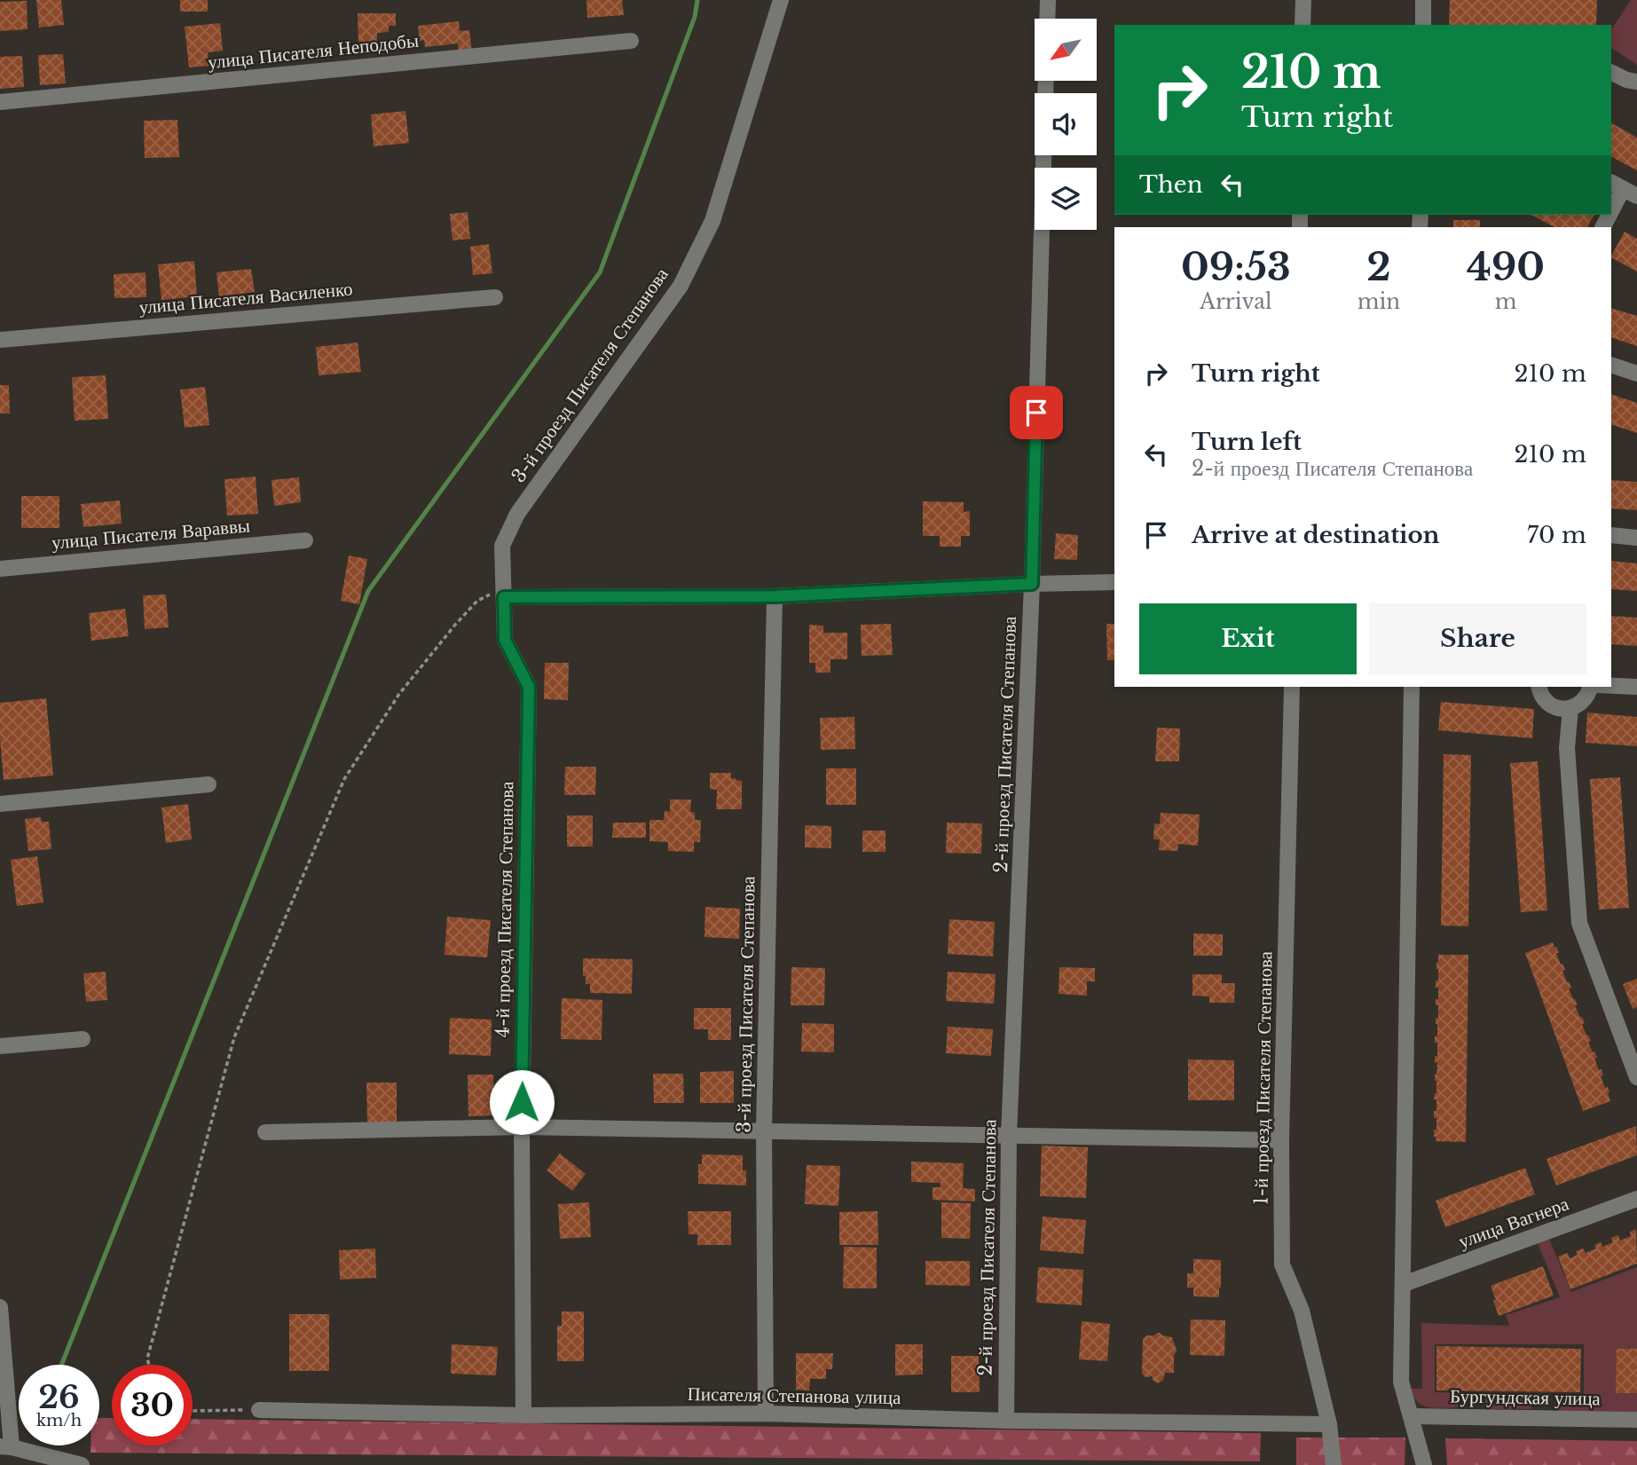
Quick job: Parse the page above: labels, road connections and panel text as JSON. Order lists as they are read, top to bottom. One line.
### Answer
{"streets":{"street":["улица Писателя Неподобы","улица Писателя Василенко","3-й проезд Писателя Степанова","улица Писателя Вараввы","2-й проезд Писателя Степанова","4-й проезд Писателя Степанова","1-й проезд Писателя Степанова","улица Вагнера","Писателя Степанова улица","Бургундская улица"]},"crossings":[["3-й проезд Писателя Степанова","4-й проезд Писателя Степанова"],["3-й проезд Писателя Степанова","Писателя Степанова улица"],["2-й проезд Писателя Степанова","Писателя Степанова улица"],["4-й проезд Писателя Степанова","Писателя Степанова улица"],["1-й проезд Писателя Степанова","Писателя Степанова улица"]],"north":"bottom left","page":{"turn":["210 m","Turn right"],"then":"Then","eta":["09:53","Arrival","2","min","490","m"],"list":[{"name":"Turn right","value":"210 m"},{"name":"Turn left","note":"2-й проезд Писателя Степанова","value":"210 m"},{"name":"Arrive at destination","value":"70 m"}],"buttons":["Exit","Share"],"speed":"26 km/h","limit":"30"}}
